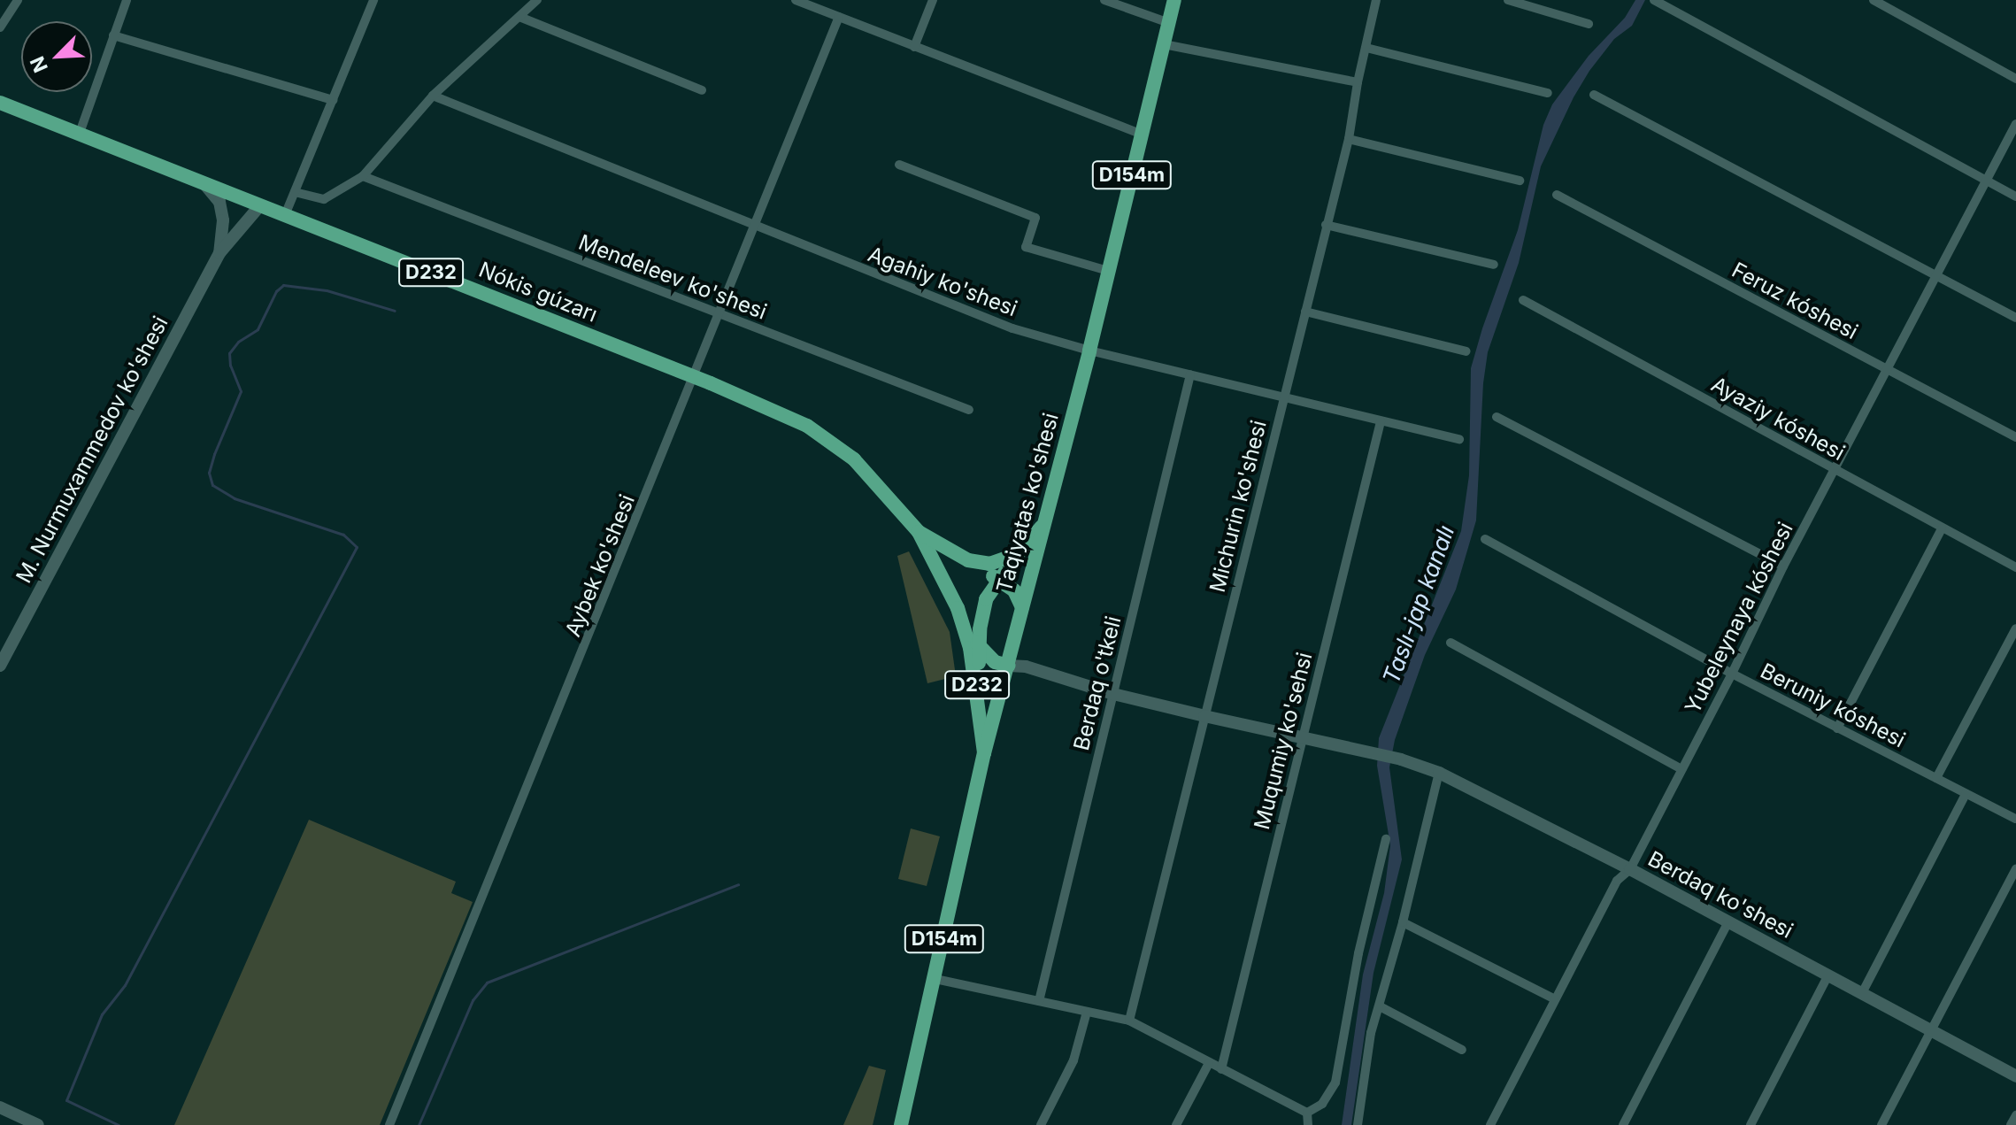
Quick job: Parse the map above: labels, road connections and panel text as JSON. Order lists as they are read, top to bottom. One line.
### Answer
{"streets":{"main road":["D154m","D232","Nókis gúzarı","Taqiyatas ko'shesi"],"street":["Mendeleev ko'shesi","Agahiy ko'shesi","Feruz kóshesi","Ayaziy kóshesi","M. Nurmuxammedov ko'shesi","Michurin ko'shesi","Aybek ko'shesi","Yubeleynaya kóshesi","Berdaq o'tkeli","Beruniy kóshesi","Muqumiy ko'sehsi","Berdaq ko'shesi"]},"crossings":[["D154m","D232"],["D154m","Agahiy ko'shesi"],["D154m","Taqiyatas ko'shesi"],["D154m","Berdaq ko'shesi"],["D232","Nókis gúzarı"],["D232","Taqiyatas ko'shesi"],["D232","Berdaq ko'shesi"],["Mendeleev ko'shesi","Aybek ko'shesi"],["Agahiy ko'shesi","Taqiyatas ko'shesi"],["Agahiy ko'shesi","Michurin ko'shesi"],["Agahiy ko'shesi","Aybek ko'shesi"],["Agahiy ko'shesi","Berdaq o'tkeli"],["Agahiy ko'shesi","Muqumiy ko'sehsi"],["Nókis gúzarı","Aybek ko'shesi"],["Feruz kóshesi","Yubeleynaya kóshesi"],["Ayaziy kóshesi","Yubeleynaya kóshesi"],["Taqiyatas ko'shesi","Berdaq ko'shesi"],["Michurin ko'shesi","Berdaq ko'shesi"],["Yubeleynaya kóshesi","Beruniy kóshesi"],["Yubeleynaya kóshesi","Berdaq ko'shesi"],["Berdaq o'tkeli","Berdaq ko'shesi"],["Muqumiy ko'sehsi","Berdaq ko'shesi"]],"water":["Taslı-jap kanalı"],"north":"bottom left"}
